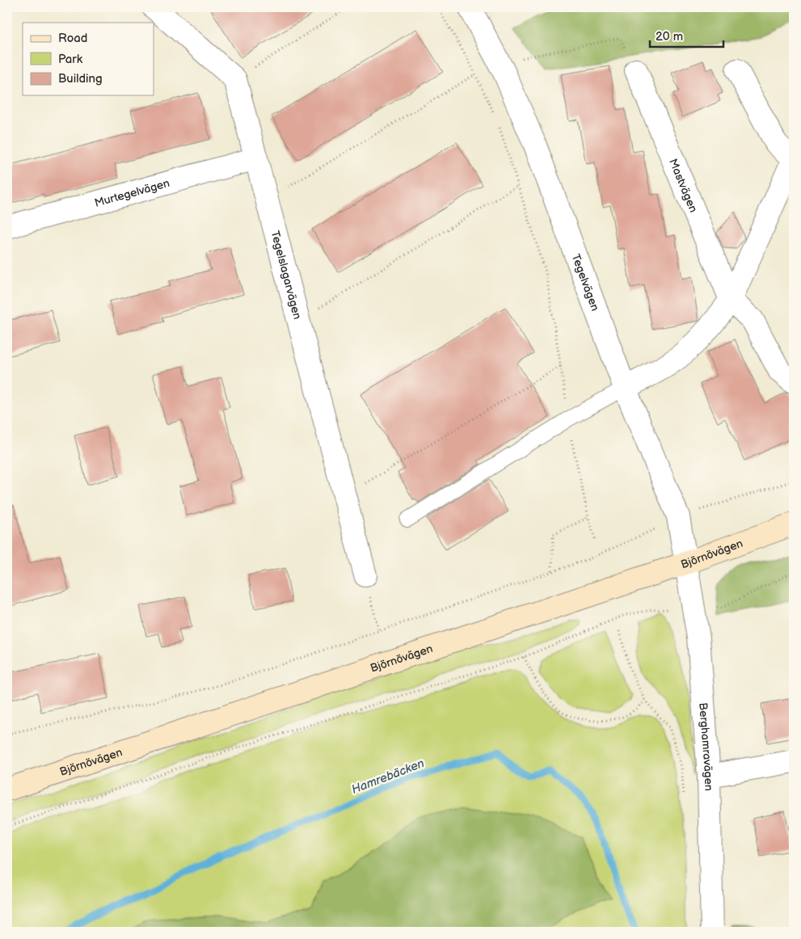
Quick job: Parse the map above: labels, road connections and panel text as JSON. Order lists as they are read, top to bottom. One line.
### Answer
{"streets":{"main road":["Björnövägen"],"street":["Mastvägen","Murtegelvägen","Tegelslagarvägen","Tegelvägen","Berghamravägen"]},"crossings":[["Murtegelvägen","Tegelslagarvägen"],["Tegelvägen","Björnövägen"],["Tegelvägen","Berghamravägen"],["Björnövägen","Berghamravägen"]],"water":["Hamrebäcken"],"legend":["Road","Park","Building"],"scale_bar":"20 m"}
